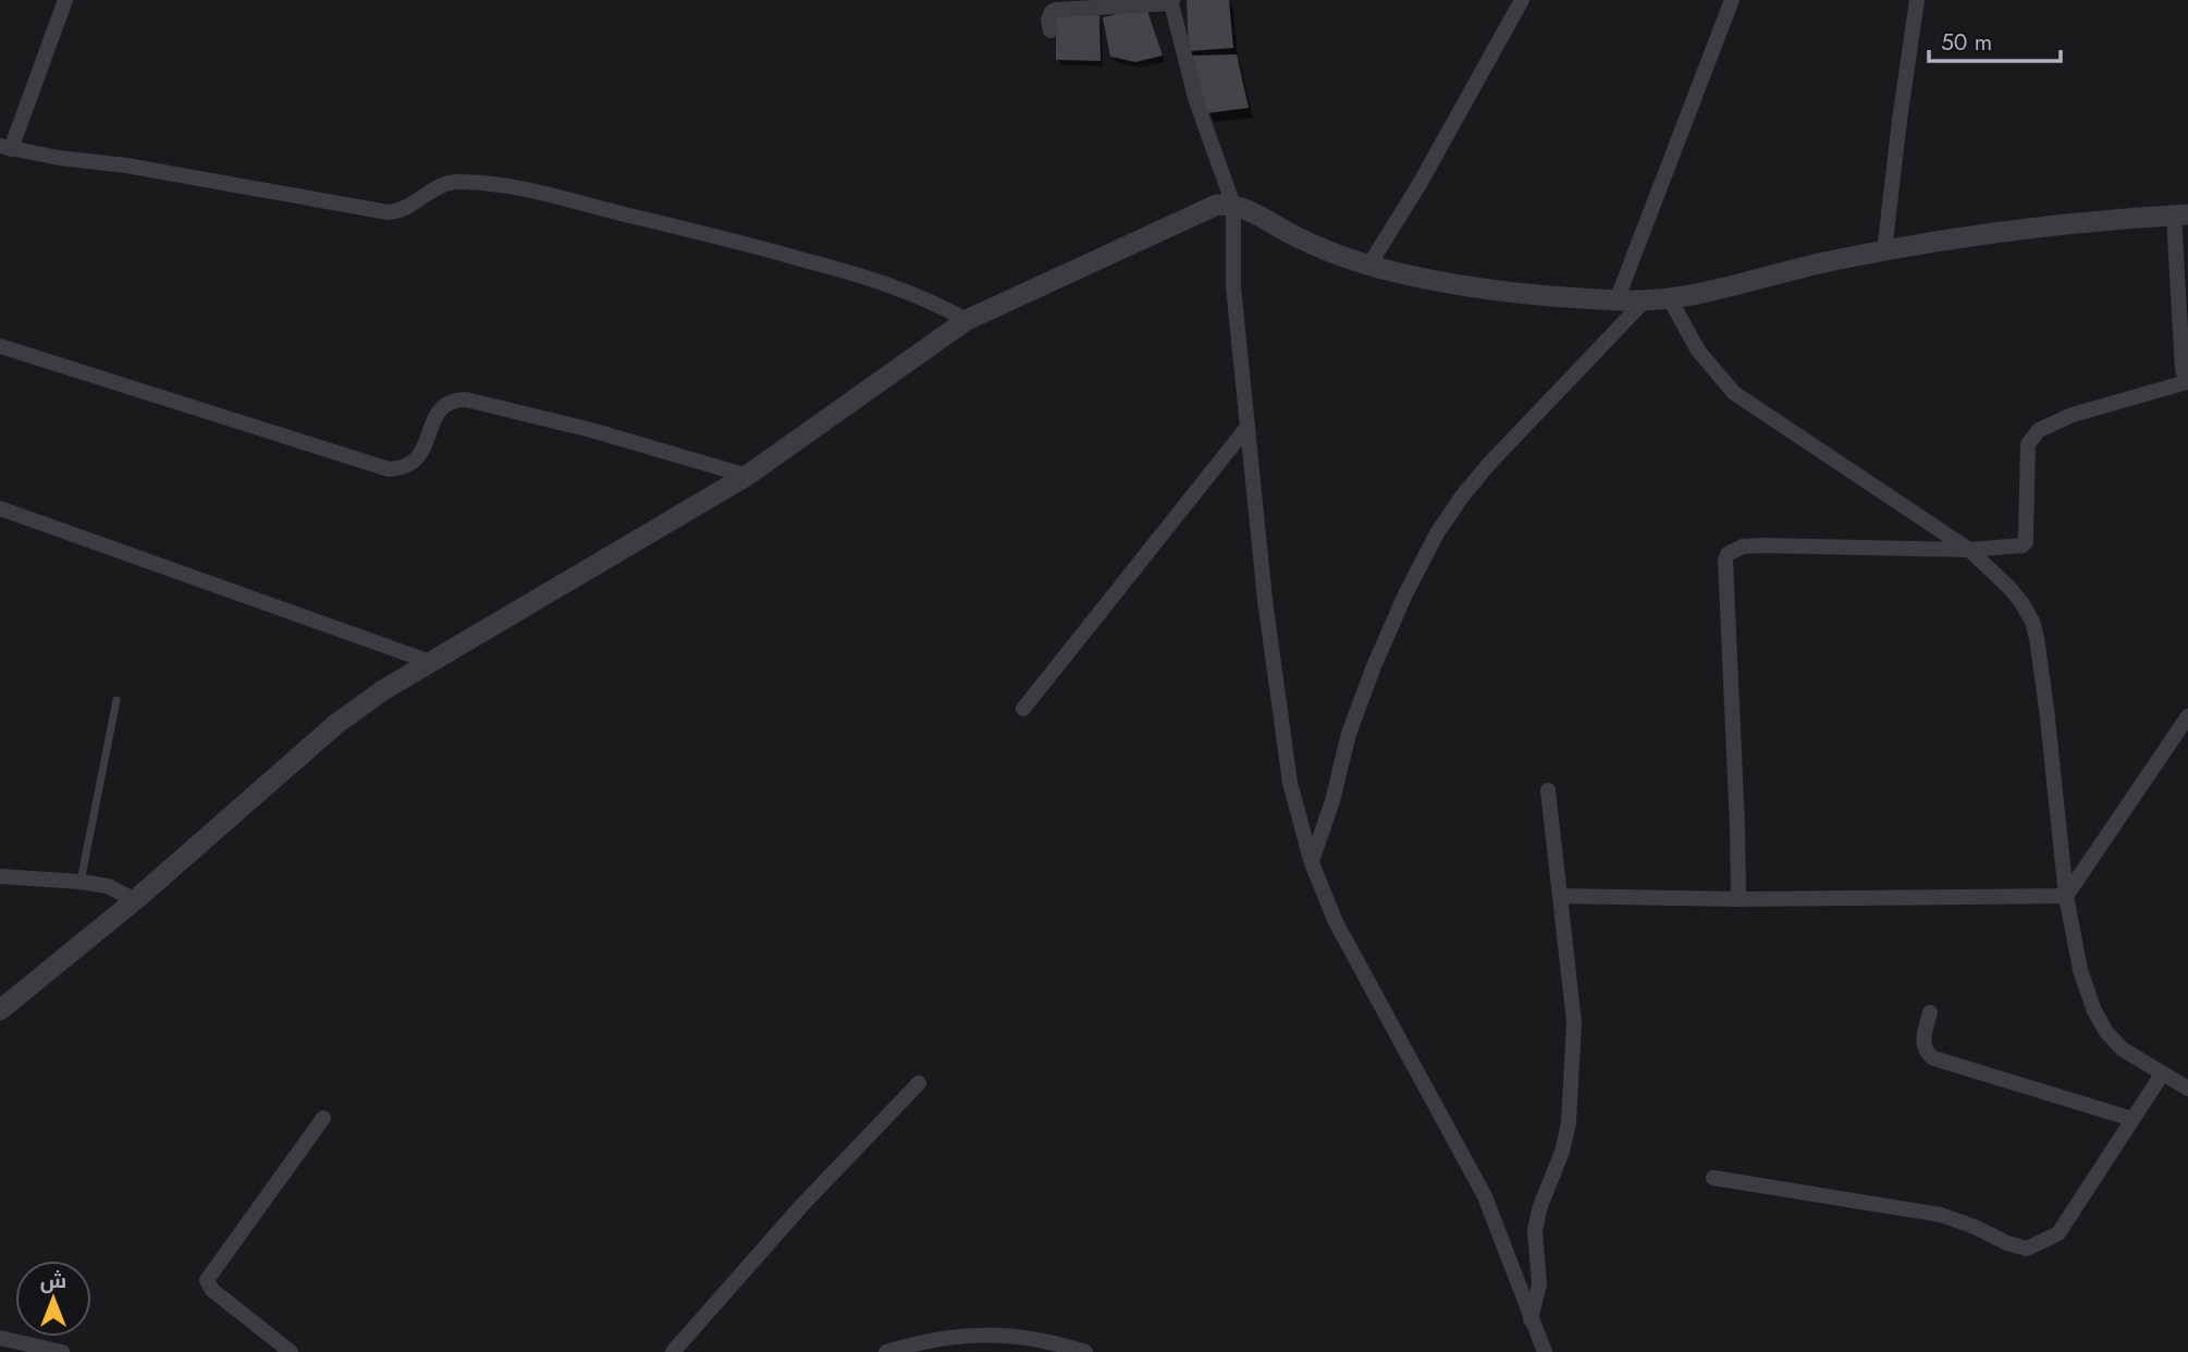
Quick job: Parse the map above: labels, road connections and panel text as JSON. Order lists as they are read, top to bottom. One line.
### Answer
{"scale_bar":"50 m","north":"top"}
